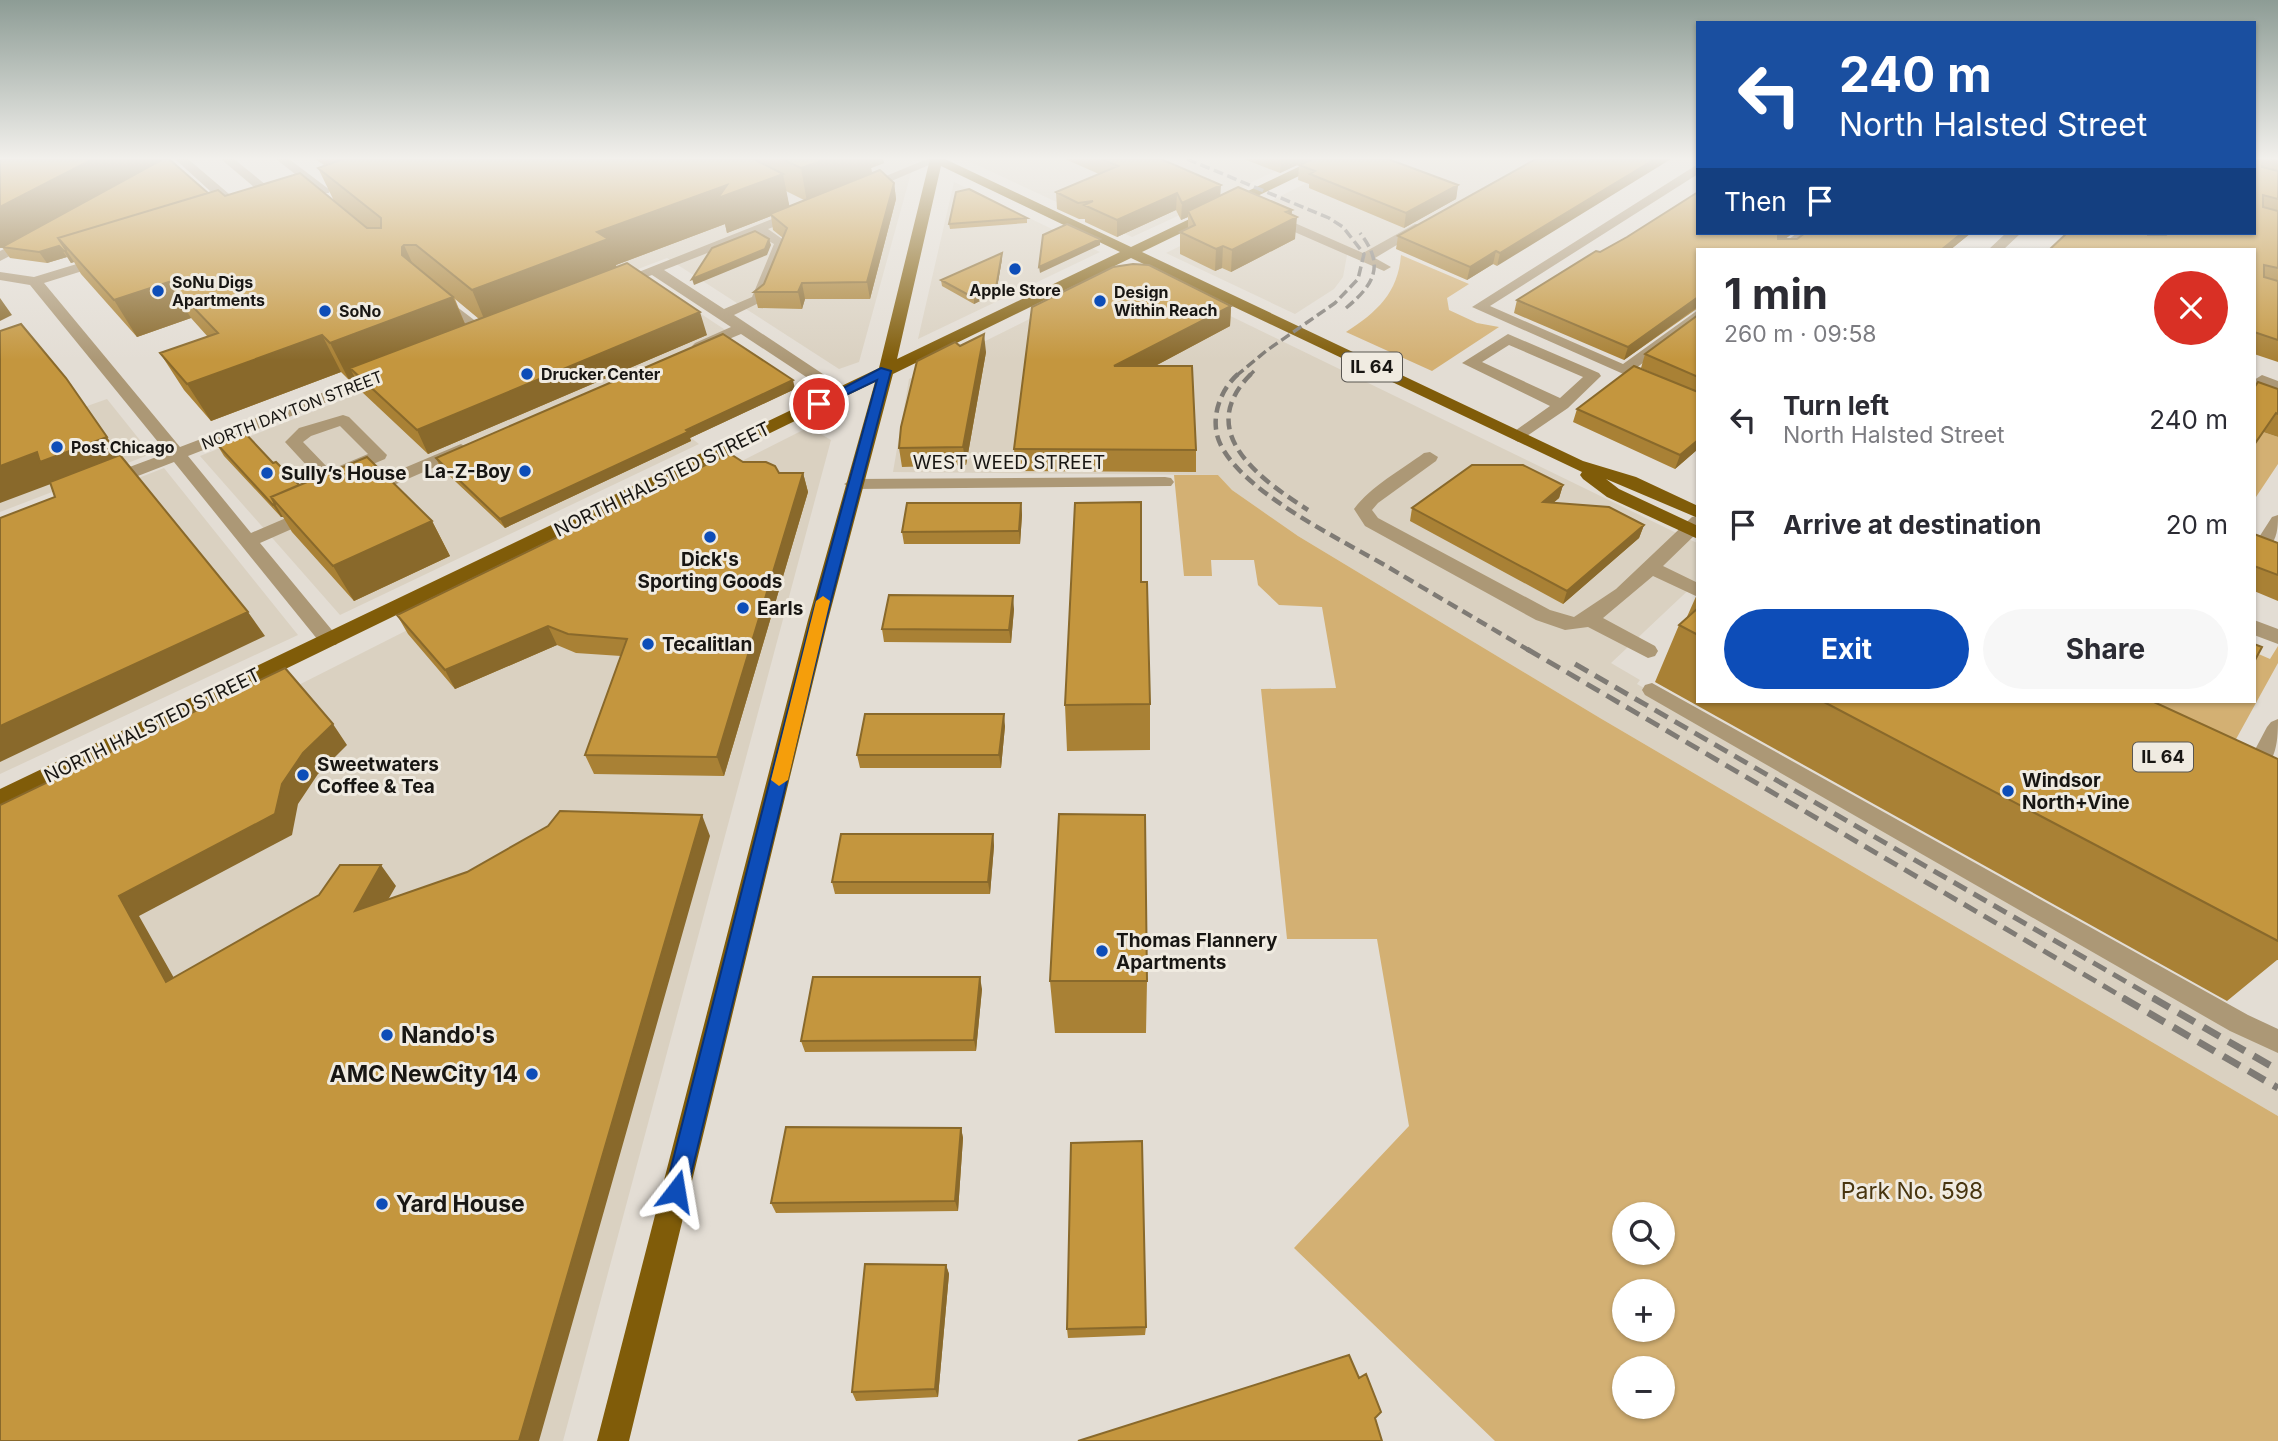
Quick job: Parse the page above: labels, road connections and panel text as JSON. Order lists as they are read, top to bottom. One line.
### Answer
{"streets":{"main road":["IL 64","NORTH HALSTED STREET"],"street":["NORTH DAYTON STREET","WEST WEED STREET"]},"crossings":[["IL 64","NORTH HALSTED STREET"]],"parks":["Park No. 598"],"places":["Apple Store","SoNu Digs Apartments","Design Within Reach","SoNo","Drucker Center","Post Chicago","La-Z-Boy","Sully’s House","Dick's Sporting Goods","Earls","Tecalitlan","Sweetwaters Coffee & Tea","Windsor North+Vine","Thomas Flannery Apartments","Nando's","AMC NewCity 14","Yard House"],"page":{"turn":["240 m","North Halsted Street"],"then":"Then","heading":["1 min","260 m · 09:58"],"list":[{"name":"Turn left","note":"North Halsted Street","value":"240 m"},{"name":"Arrive at destination","value":"20 m"}],"buttons":["Exit","Share"],"map_buttons":["+","−"]}}
